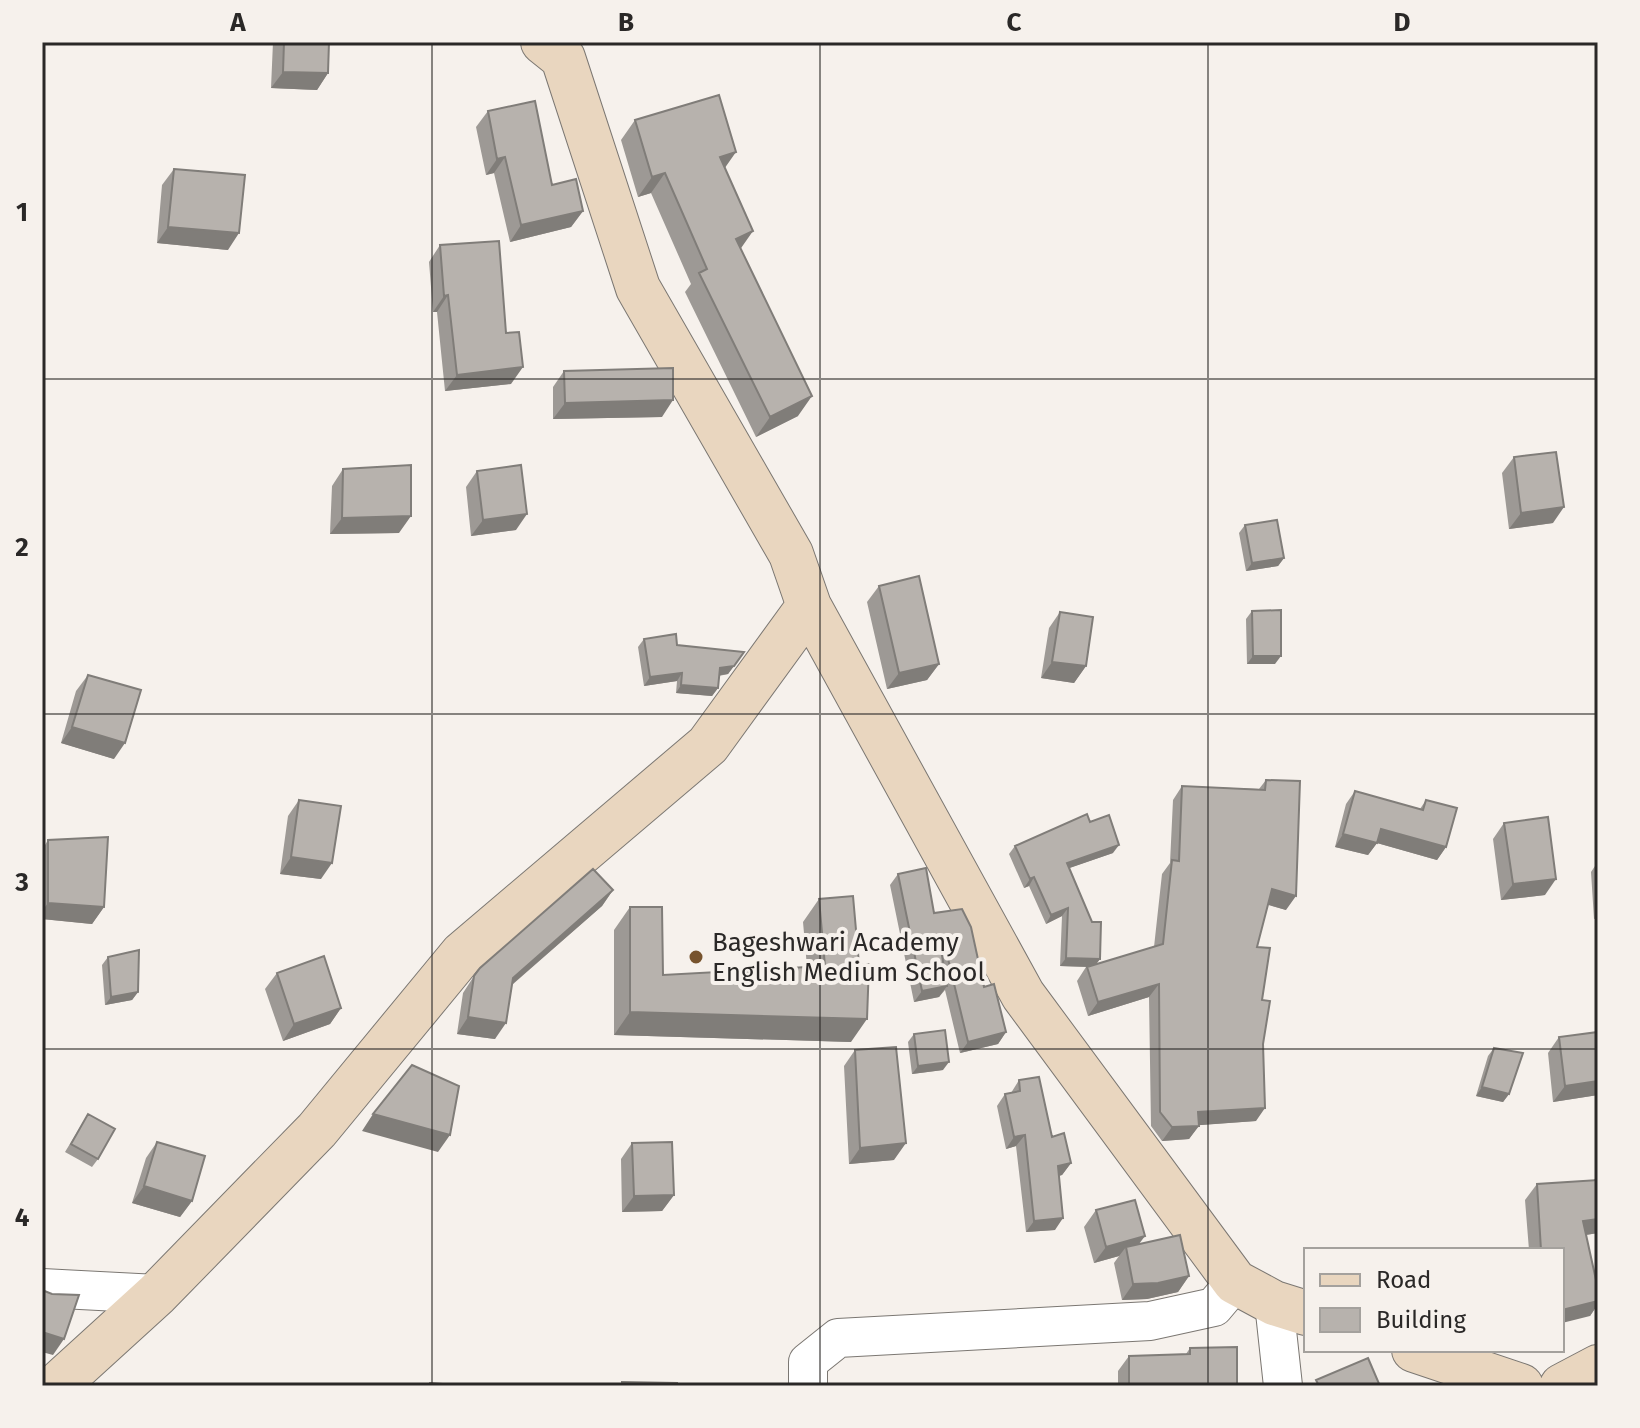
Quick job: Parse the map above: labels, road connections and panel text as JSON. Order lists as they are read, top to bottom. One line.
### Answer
{"places":["Bageshwari Academy English Medium School"],"legend":["Road","Building"],"grid":{"columns":["A","B","C","D"],"rows":["1","2","3","4"]}}
